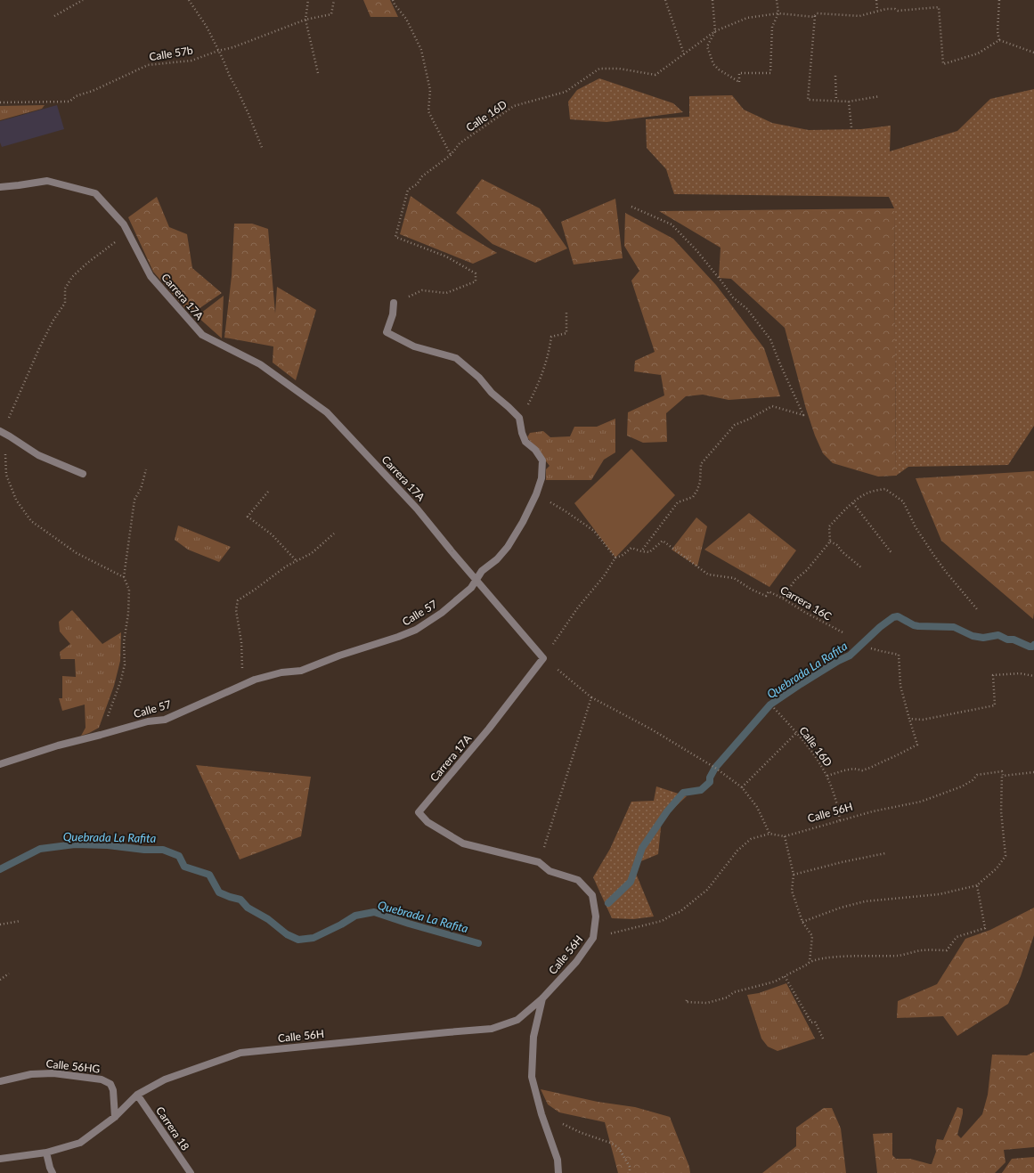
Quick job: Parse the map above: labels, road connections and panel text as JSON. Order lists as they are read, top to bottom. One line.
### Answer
{"streets":{"street":["Carrera 17A","Calle 57","Calle 56H","Calle 56HG","Carrera 18"],"path":["Calle 57b","Calle 16D","Carrera 16C"]},"crossings":[["Calle 16D","Calle 56H"],["Carrera 17A","Calle 57"],["Carrera 17A","Calle 56H"],["Calle 56H","Calle 56HG"],["Calle 56H","Carrera 18"]],"water":["Quebrada La Rafita"]}
